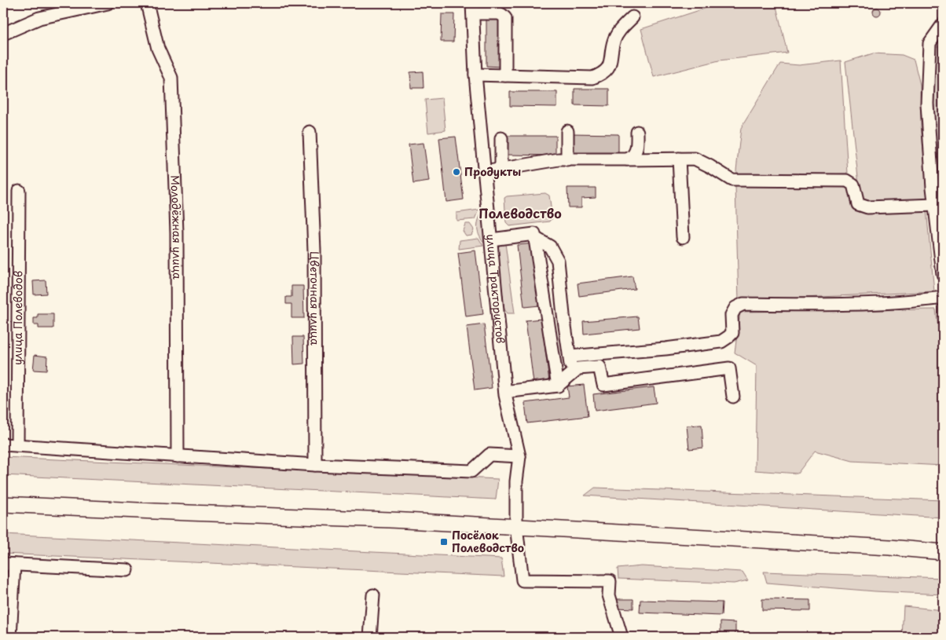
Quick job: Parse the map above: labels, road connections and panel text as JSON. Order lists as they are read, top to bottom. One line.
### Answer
{"streets":{"street":["Молодёжная улица","улица Трактористов","Цветочная улица","улица Полеводов"]},"districts":["Полеводство"],"places":{"other":["Продукты"],"transit":["Посёлок Полеводство"]}}
